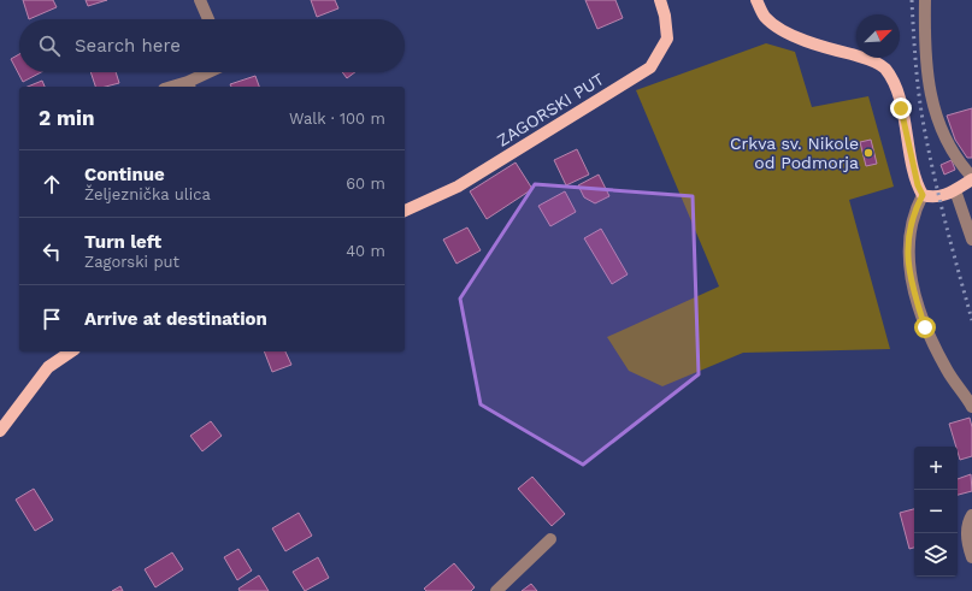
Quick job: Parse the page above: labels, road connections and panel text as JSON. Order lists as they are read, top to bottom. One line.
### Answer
{"streets":{"main road":["ZAGORSKI PUT"]},"places":["Crkva sv. Nikole od Podmorja"],"north":"top right","page":{"search":"Search here","heading":["2 min","Walk · 100 m"],"list":[["Continue","Željeznička ulica","60 m"],["Turn left","Zagorski put","40 m"],"Arrive at destination"],"map_buttons":["+","−"]}}
